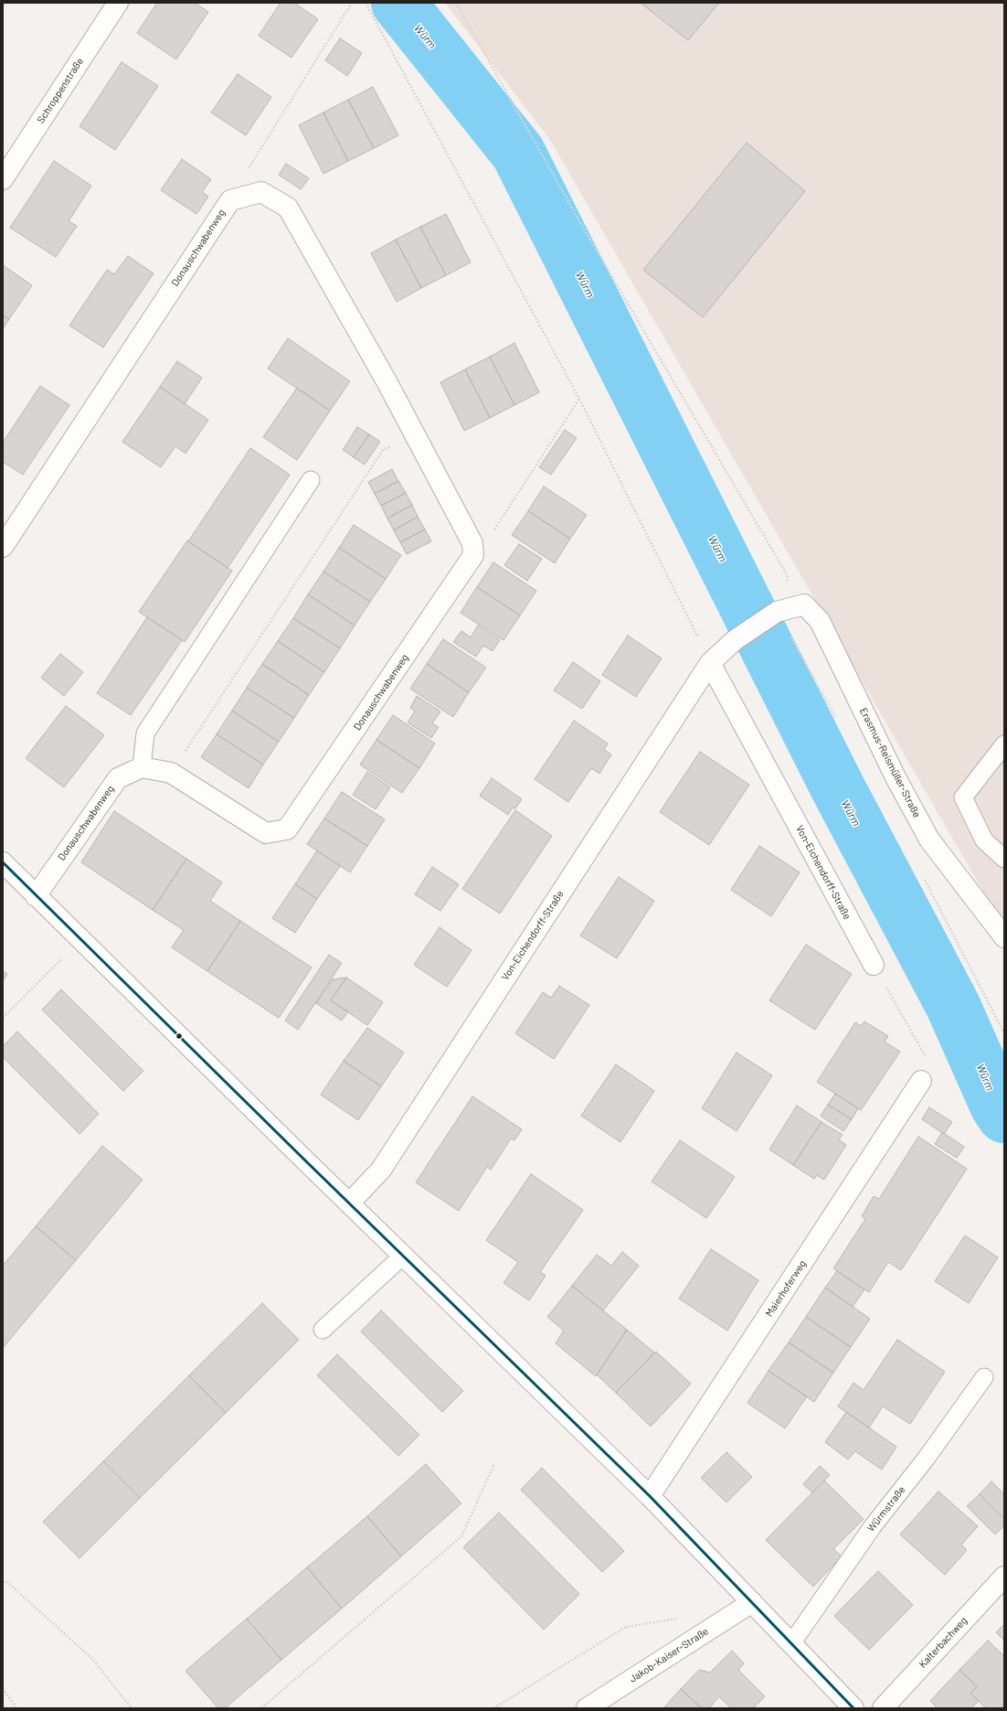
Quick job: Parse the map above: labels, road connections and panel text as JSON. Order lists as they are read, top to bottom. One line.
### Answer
{"streets":{"street":["Schroppenstraße","Donauschwabenweg","Erasmus-Reismüller-Straße","Von-Eichendorff-Straße","Maierhoferweg","Kalterbachweg","Jakob-Kaiser-Straße"],"lane":["Würmstraße"]},"crossings":[["Erasmus-Reismüller-Straße","Von-Eichendorff-Straße"]],"water":["Würm"]}
